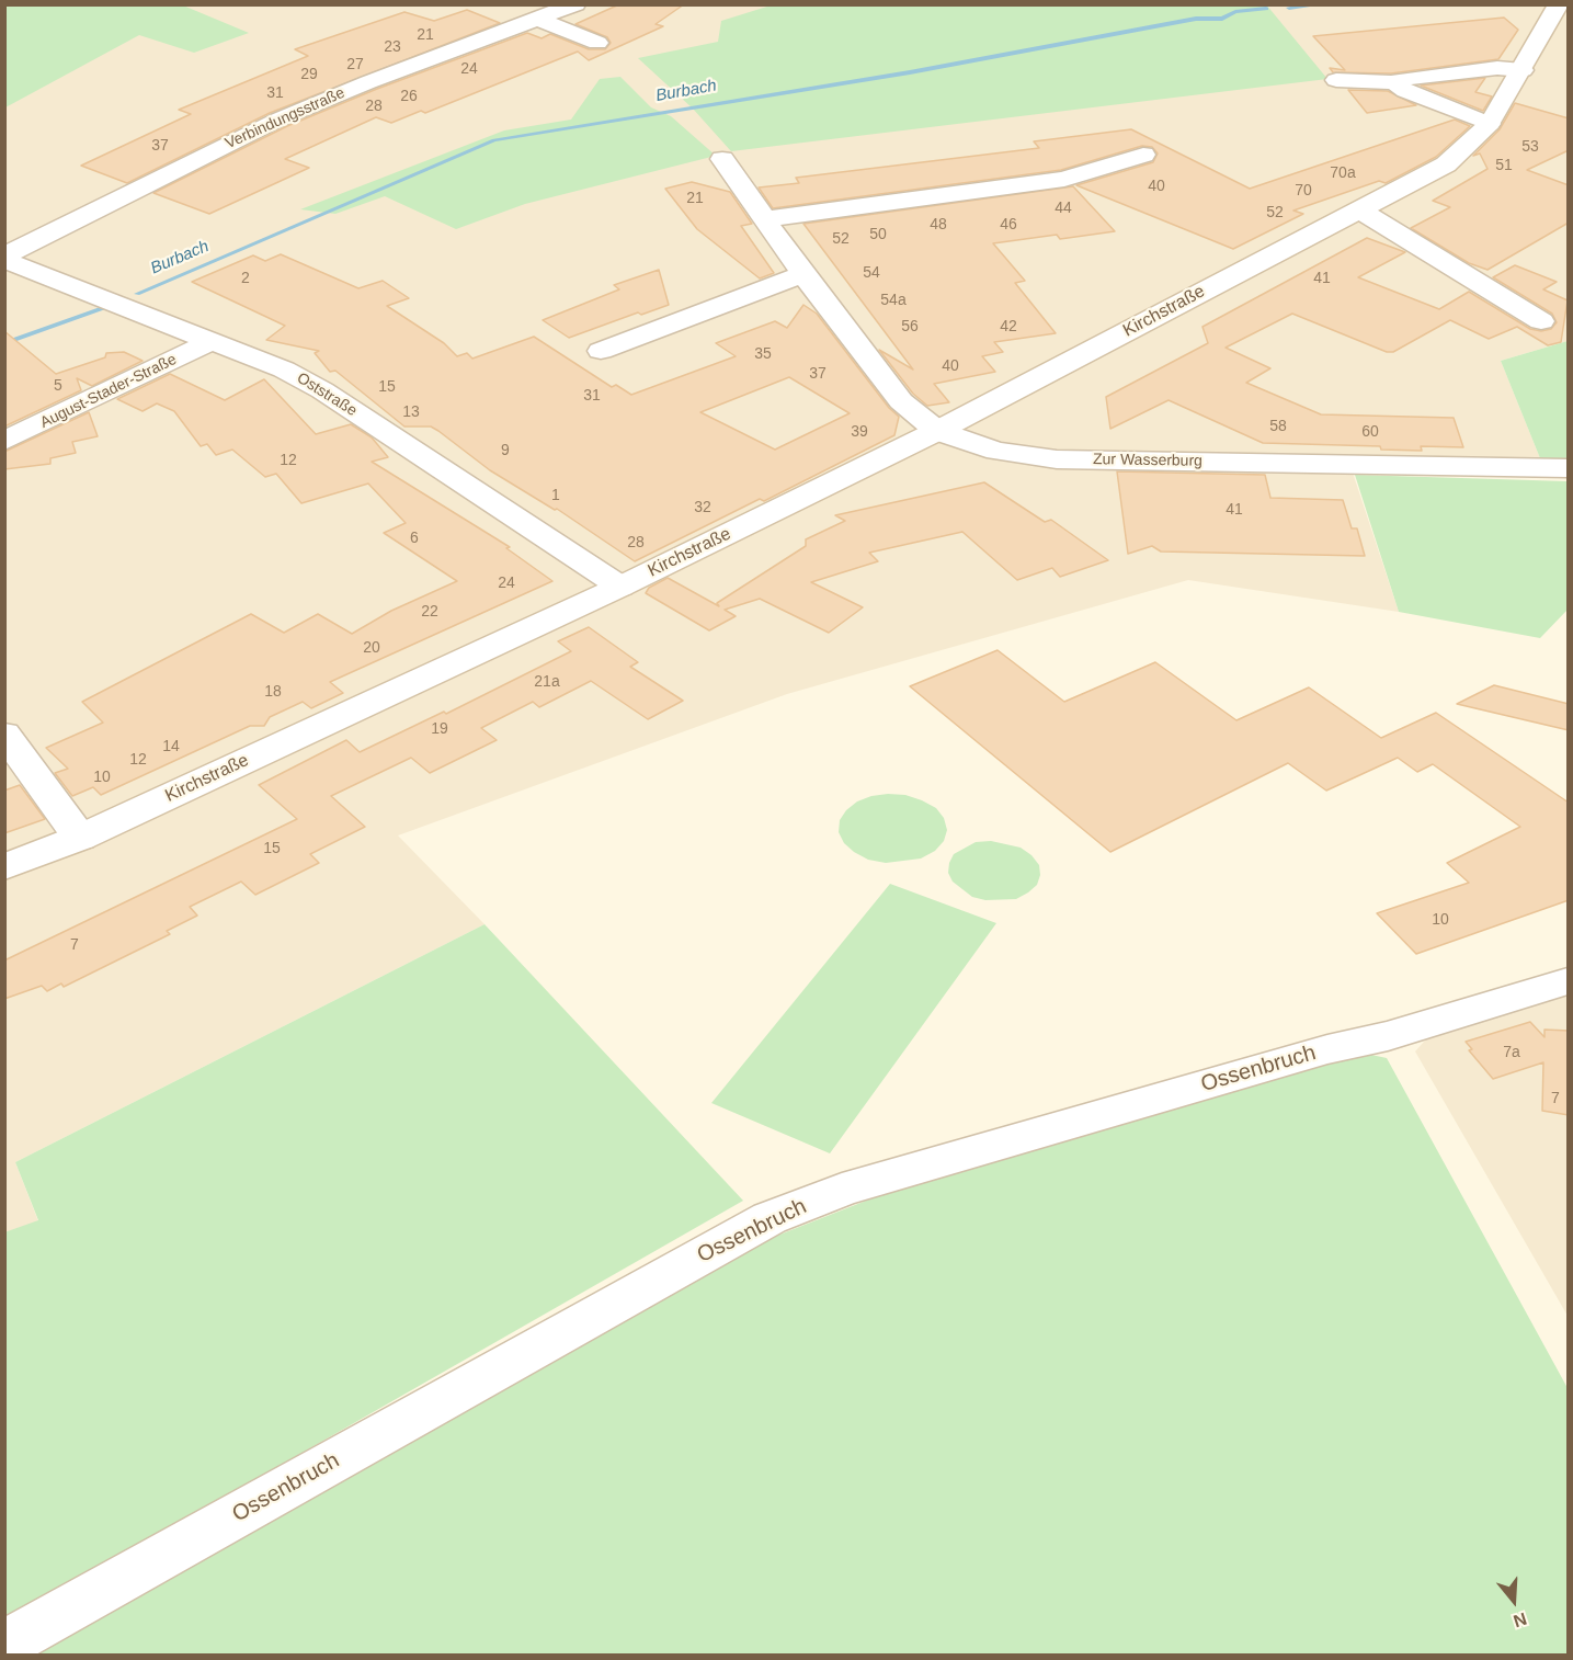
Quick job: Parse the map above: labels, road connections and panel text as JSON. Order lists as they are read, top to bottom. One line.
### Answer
{"streets":{"street":["Verbindungsstraße","Kirchstraße","August-Stader-Straße","Oststraße","Zur Wasserburg","Ossenbruch"]},"crossings":[["Verbindungsstraße","Oststraße"],["Kirchstraße","Oststraße"],["Kirchstraße","Zur Wasserburg"],["August-Stader-Straße","Oststraße"]],"water":["Burbach"],"house_numbers":["21","23","27","24","29","31","26","28","37","53","51","70a","40","70","21","44","52","48","46","50","52","54","2","41","54a","56","42","35","40","37","5","15","31","13","58","39","60","9","12","1","32","41","6","28","24","22","20","21a","18","19","14","12","10","15","10","7","7a","7"],"north":"bottom"}
